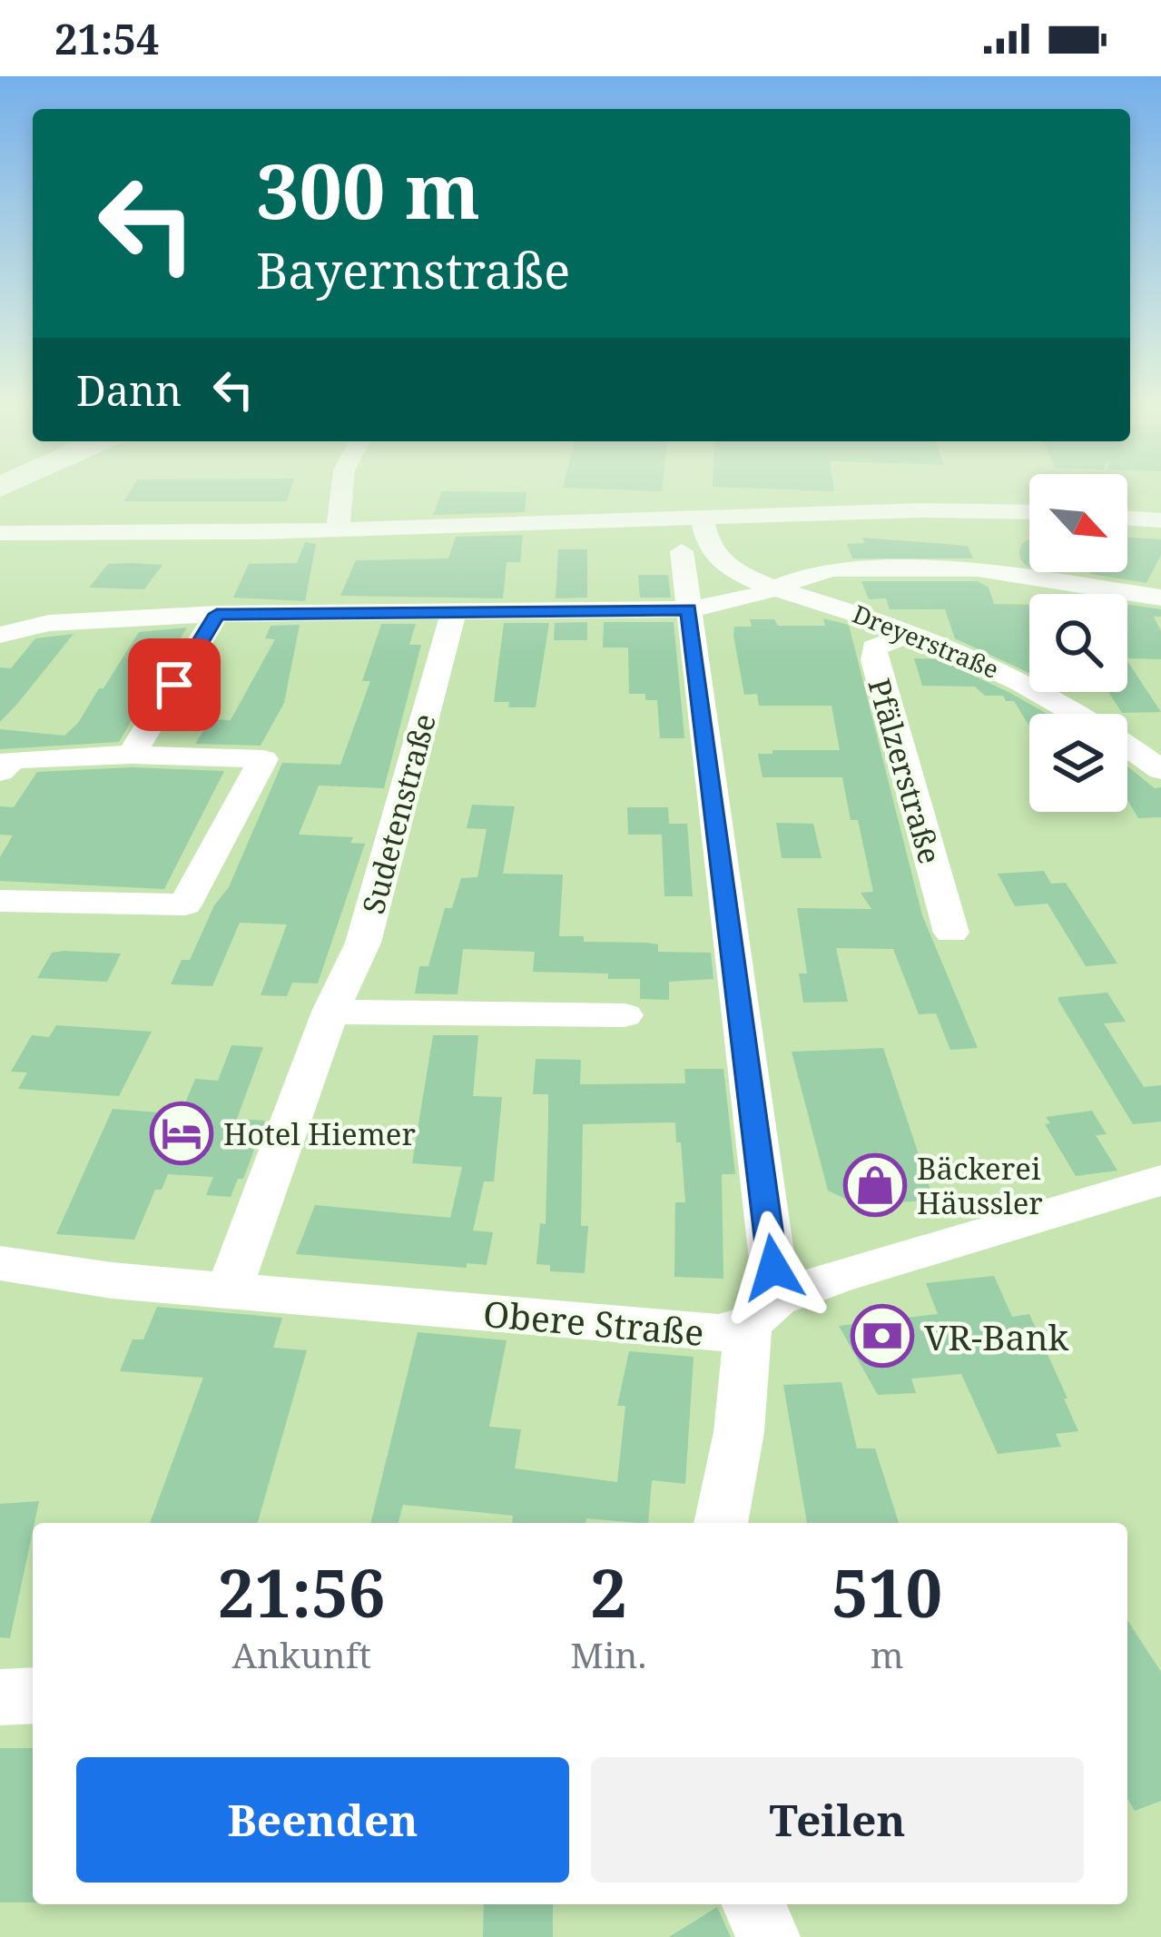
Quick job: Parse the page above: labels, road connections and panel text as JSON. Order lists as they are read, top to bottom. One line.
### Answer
{"streets":{"street":["Dreyerstraße","Pfälzerstraße","Sudetenstraße","Obere Straße"]},"crossings":[["Dreyerstraße","Pfälzerstraße"],["Sudetenstraße","Obere Straße"]],"places":{"hotel":["Hotel Hiemer"],"shop":["Bäckerei Häussler"],"bank":["VR-Bank"]},"north":"bottom right","page":{"status":"21:54","turn":["300 m","Bayernstraße"],"then":"Dann","eta":["21:56","Ankunft","2","Min.","510","m"],"buttons":["Beenden","Teilen"]}}
